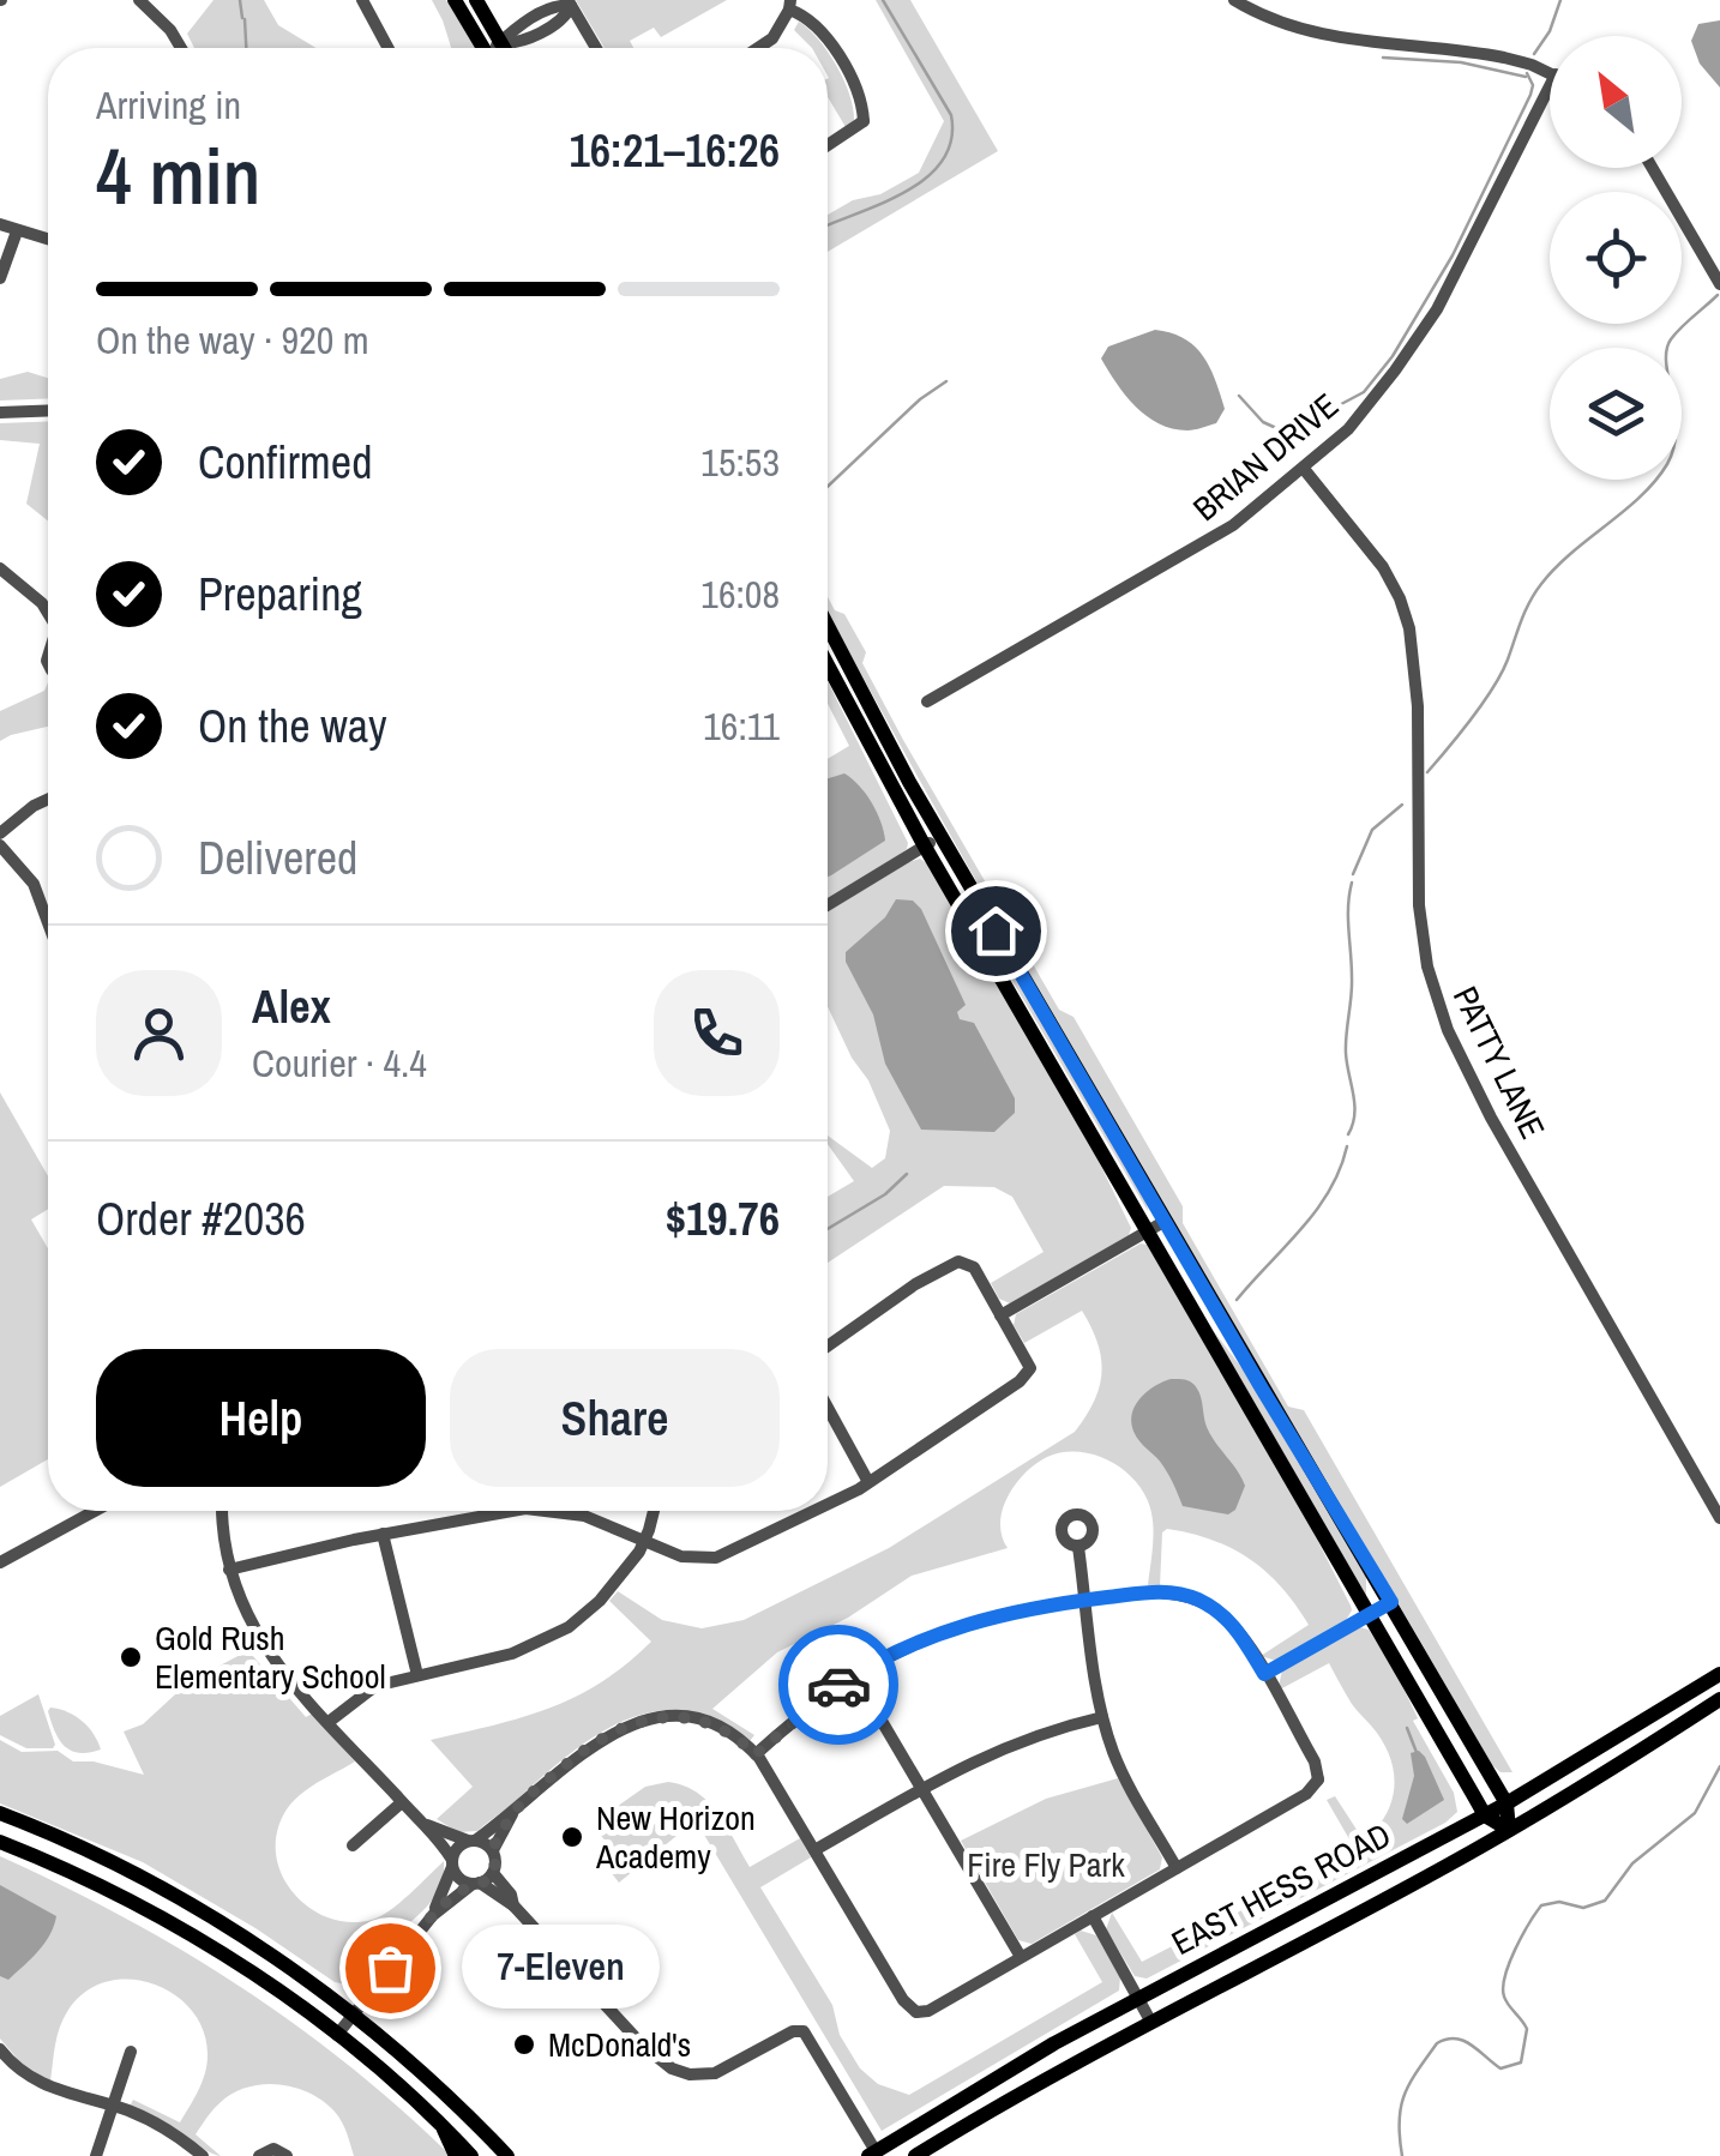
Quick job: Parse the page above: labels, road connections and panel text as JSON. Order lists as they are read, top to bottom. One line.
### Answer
{"streets":{"main road":["EAST HESS ROAD"],"street":["BRIAN DRIVE","PATTY LANE"]},"crossings":[["BRIAN DRIVE","PATTY LANE"]],"parks":["Fire Fly Park"],"places":["Gold Rush Elementary School","New Horizon Academy","7-Eleven","McDonald's"],"north":"top left","page":{"heading":["4 min","Arriving in","16:21–16:26"],"panel":["Alex","Courier · 4.4","Order #2036","$19.76"],"bar":"On the way · 920 m","list":[["Confirmed","15:53"],["Preparing","16:08"],["On the way","16:11"],"Delivered"],"buttons":["Help","Share"],"bubble":"7-Eleven"}}
